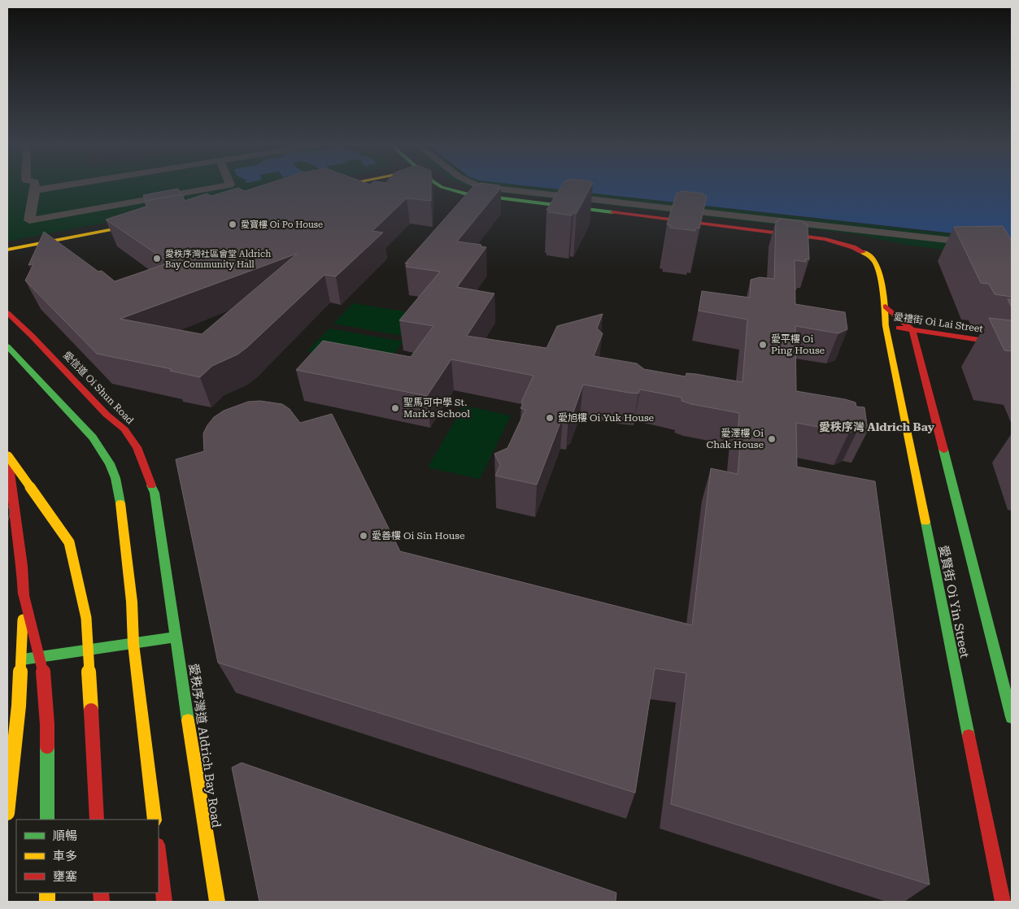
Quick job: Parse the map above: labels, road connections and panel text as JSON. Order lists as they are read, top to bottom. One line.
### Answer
{"streets":{"main road":["愛禮街 Oi Lai Street","愛信道 Oi Shun Road","愛賢街 Oi Yin Street","愛秩序灣道 Aldrich Bay Road"]},"crossings":[["愛禮街 Oi Lai Street","愛賢街 Oi Yin Street"],["愛信道 Oi Shun Road","愛秩序灣道 Aldrich Bay Road"]],"districts":["愛秩序灣 Aldrich Bay"],"places":["愛寶樓 Oi Po House","愛秩序灣社區會堂 Aldrich Bay Community Hall","愛平樓 Oi Ping House","聖馬可中學 St. Mark's School","愛旭樓 Oi Yuk House","愛澤樓 Oi Chak House","愛善樓 Oi Sin House"],"legend":["順暢","車多","壅塞"]}
